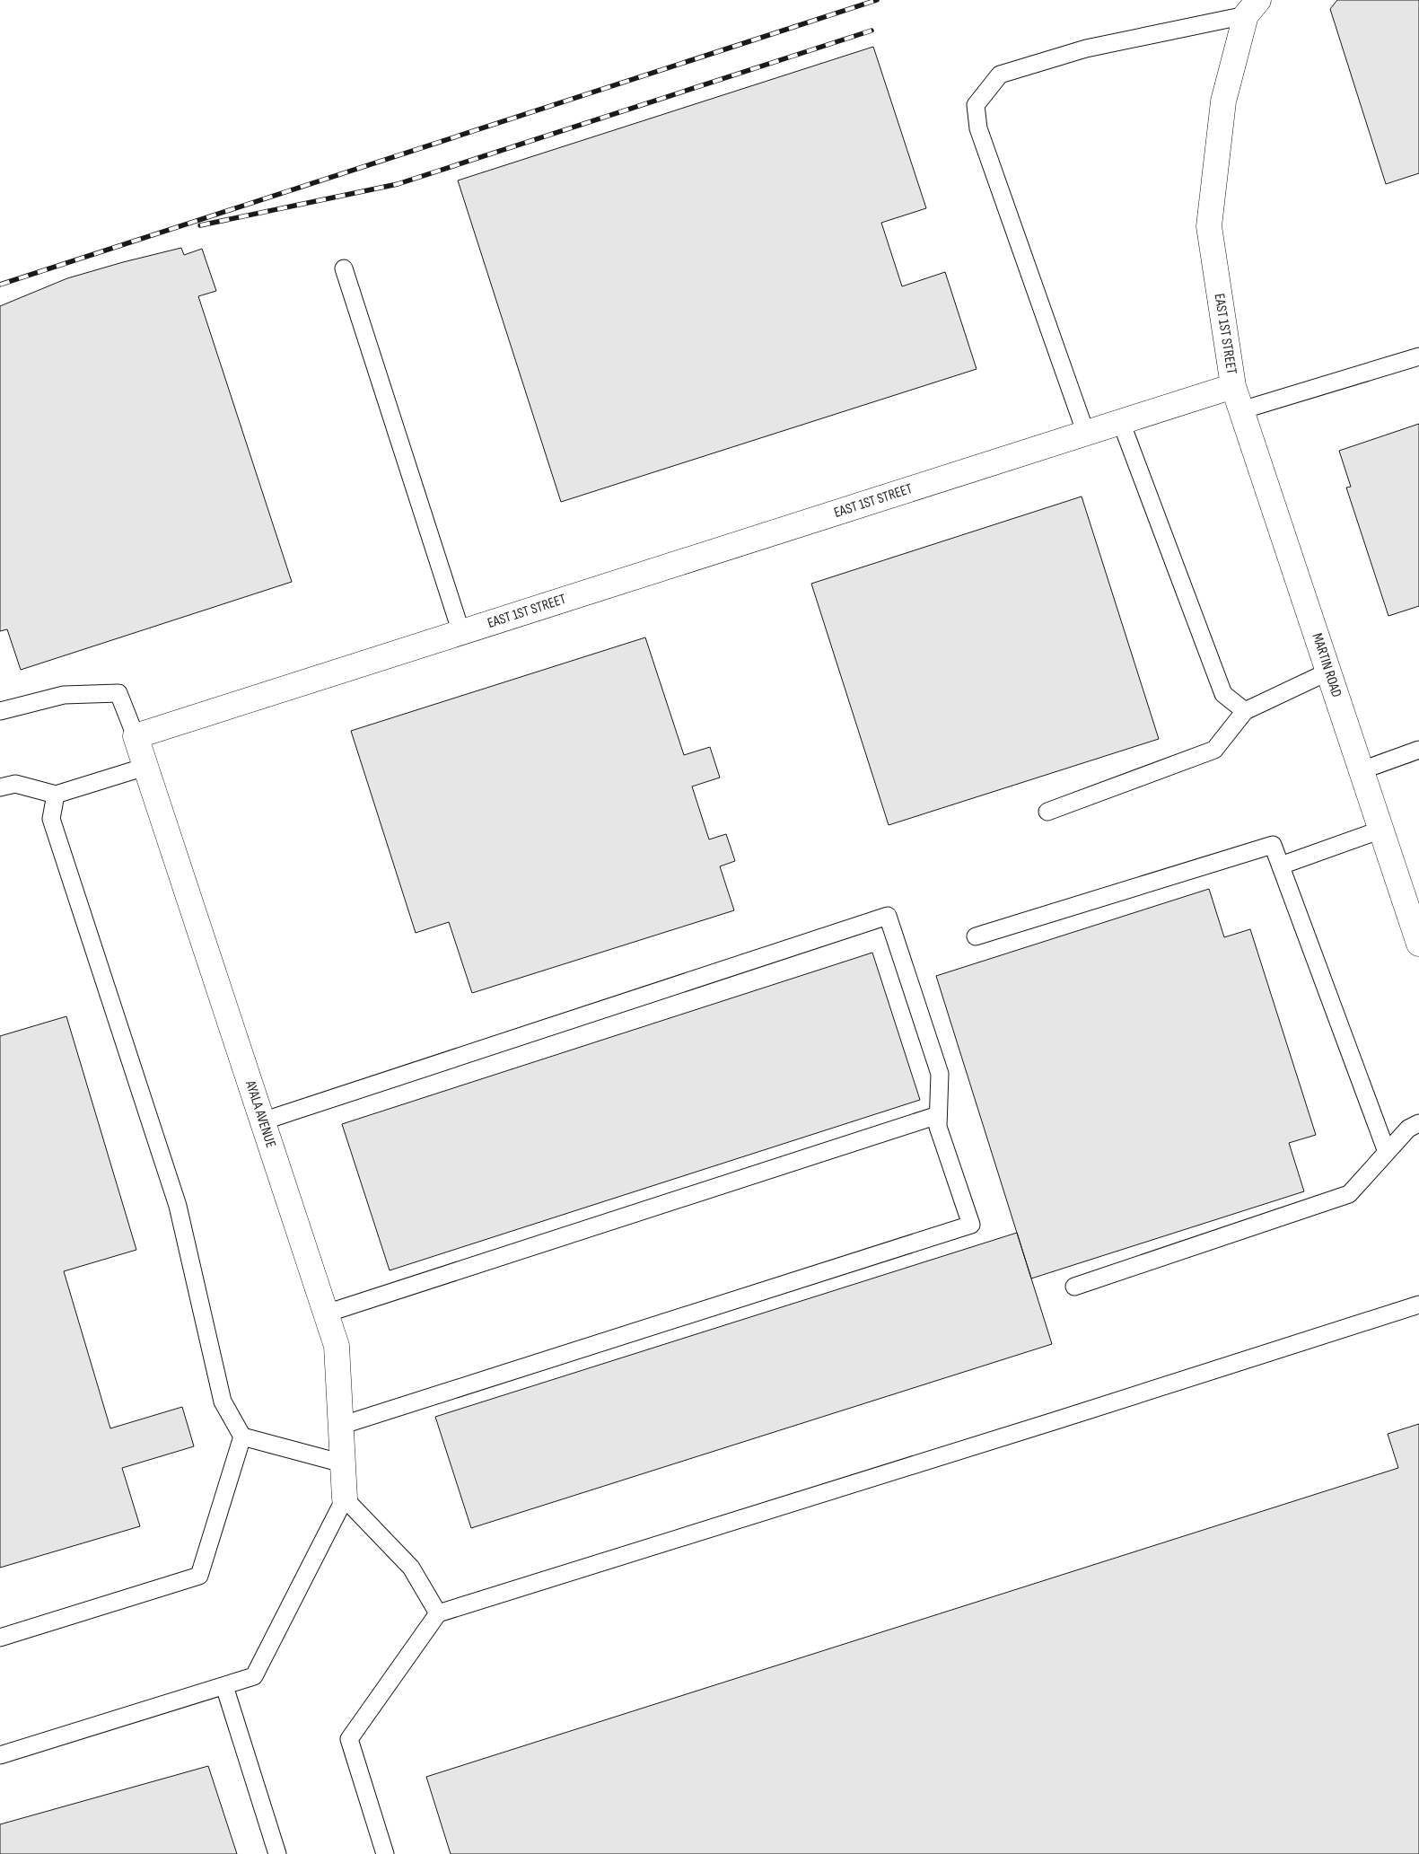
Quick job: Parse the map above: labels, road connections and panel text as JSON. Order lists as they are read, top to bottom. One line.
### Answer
{"streets":{"street":["EAST 1ST STREET","MARTIN ROAD","AYALA AVENUE"]},"crossings":[["EAST 1ST STREET","MARTIN ROAD"],["EAST 1ST STREET","AYALA AVENUE"]]}
